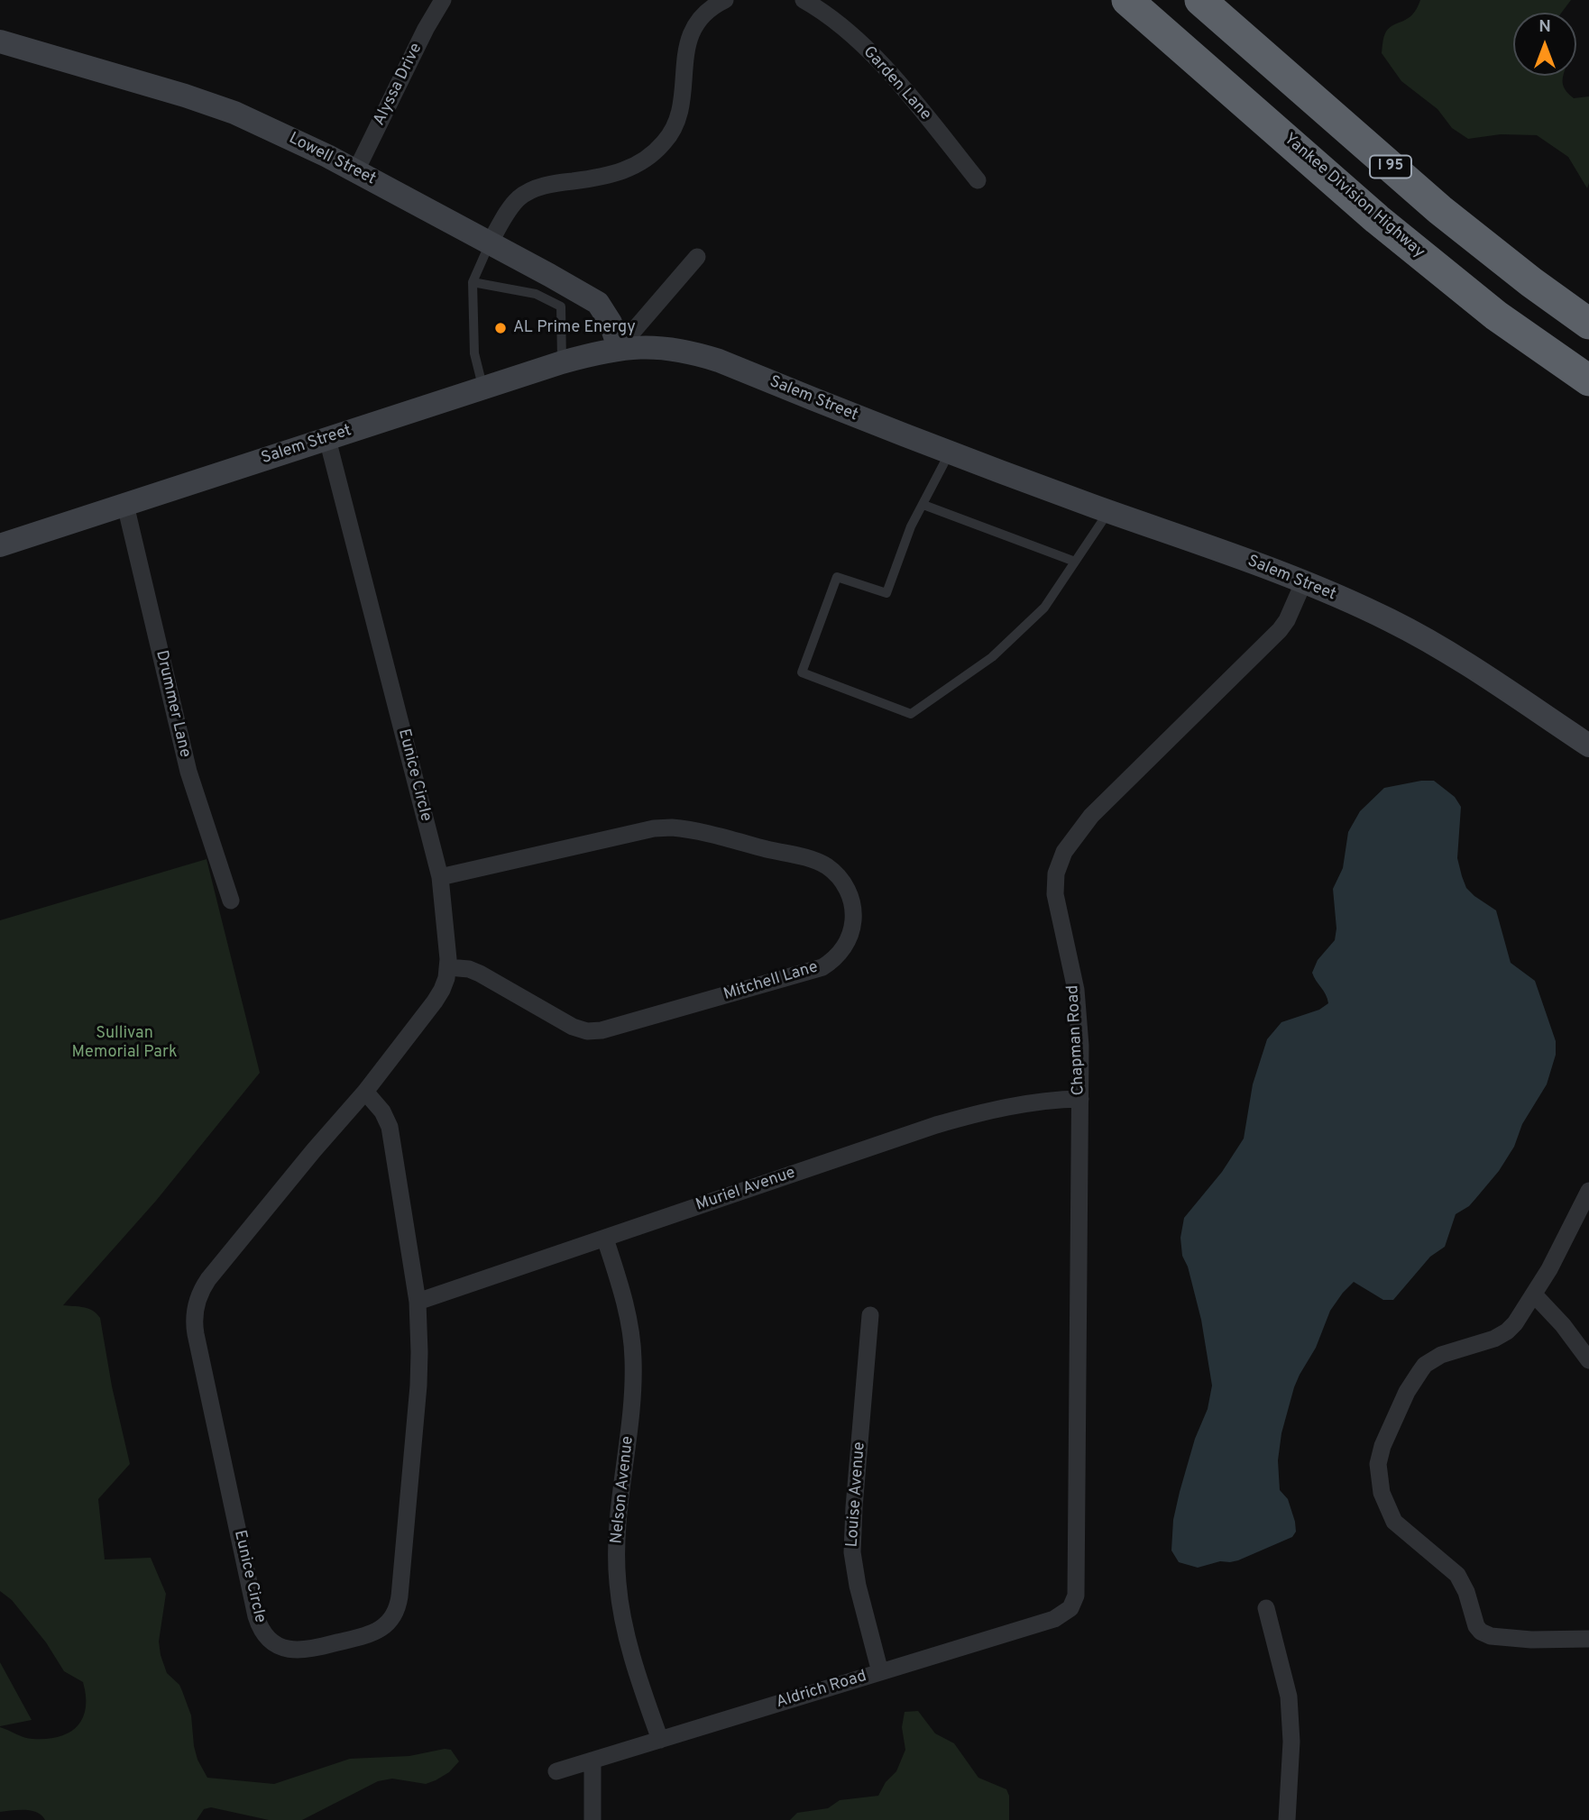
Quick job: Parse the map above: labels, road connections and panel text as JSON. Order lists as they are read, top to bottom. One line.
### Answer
{"streets":{"highway":["I 95","Yankee Division Highway"],"main road":["Lowell Street","Salem Street"],"street":["Garden Lane","Alyssa Drive","Drummer Lane","Eunice Circle","Mitchell Lane","Chapman Road","Muriel Avenue","Nelson Avenue","Louise Avenue","Aldrich Road"]},"crossings":[["Alyssa Drive","Lowell Street"],["Lowell Street","Salem Street"],["Salem Street","Drummer Lane"],["Salem Street","Eunice Circle"],["Salem Street","Chapman Road"],["Eunice Circle","Mitchell Lane"],["Eunice Circle","Muriel Avenue"],["Chapman Road","Muriel Avenue"],["Chapman Road","Aldrich Road"],["Muriel Avenue","Nelson Avenue"],["Nelson Avenue","Aldrich Road"],["Louise Avenue","Aldrich Road"]],"parks":["Sullivan Memorial Park"],"places":["AL Prime Energy"],"north":"top"}
